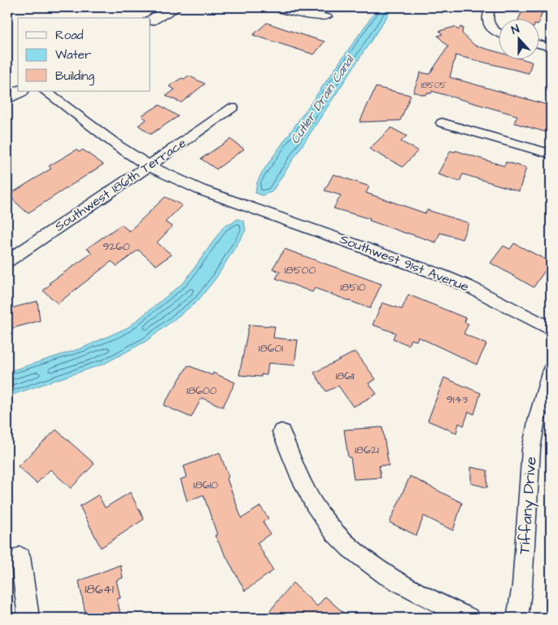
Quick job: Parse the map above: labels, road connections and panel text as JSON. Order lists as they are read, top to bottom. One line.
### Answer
{"streets":{"street":["Southwest 186th Terrace","Southwest 91st Avenue","Tiffany Drive"]},"crossings":[["Southwest 186th Terrace","Southwest 91st Avenue"]],"water":["Cutler Drain Canal"],"house_numbers":["18505","9260","18500","18510","18601","18611","18600","9143","18621","18610","18641"],"legend":["Road","Water","Building"],"north":"top"}
